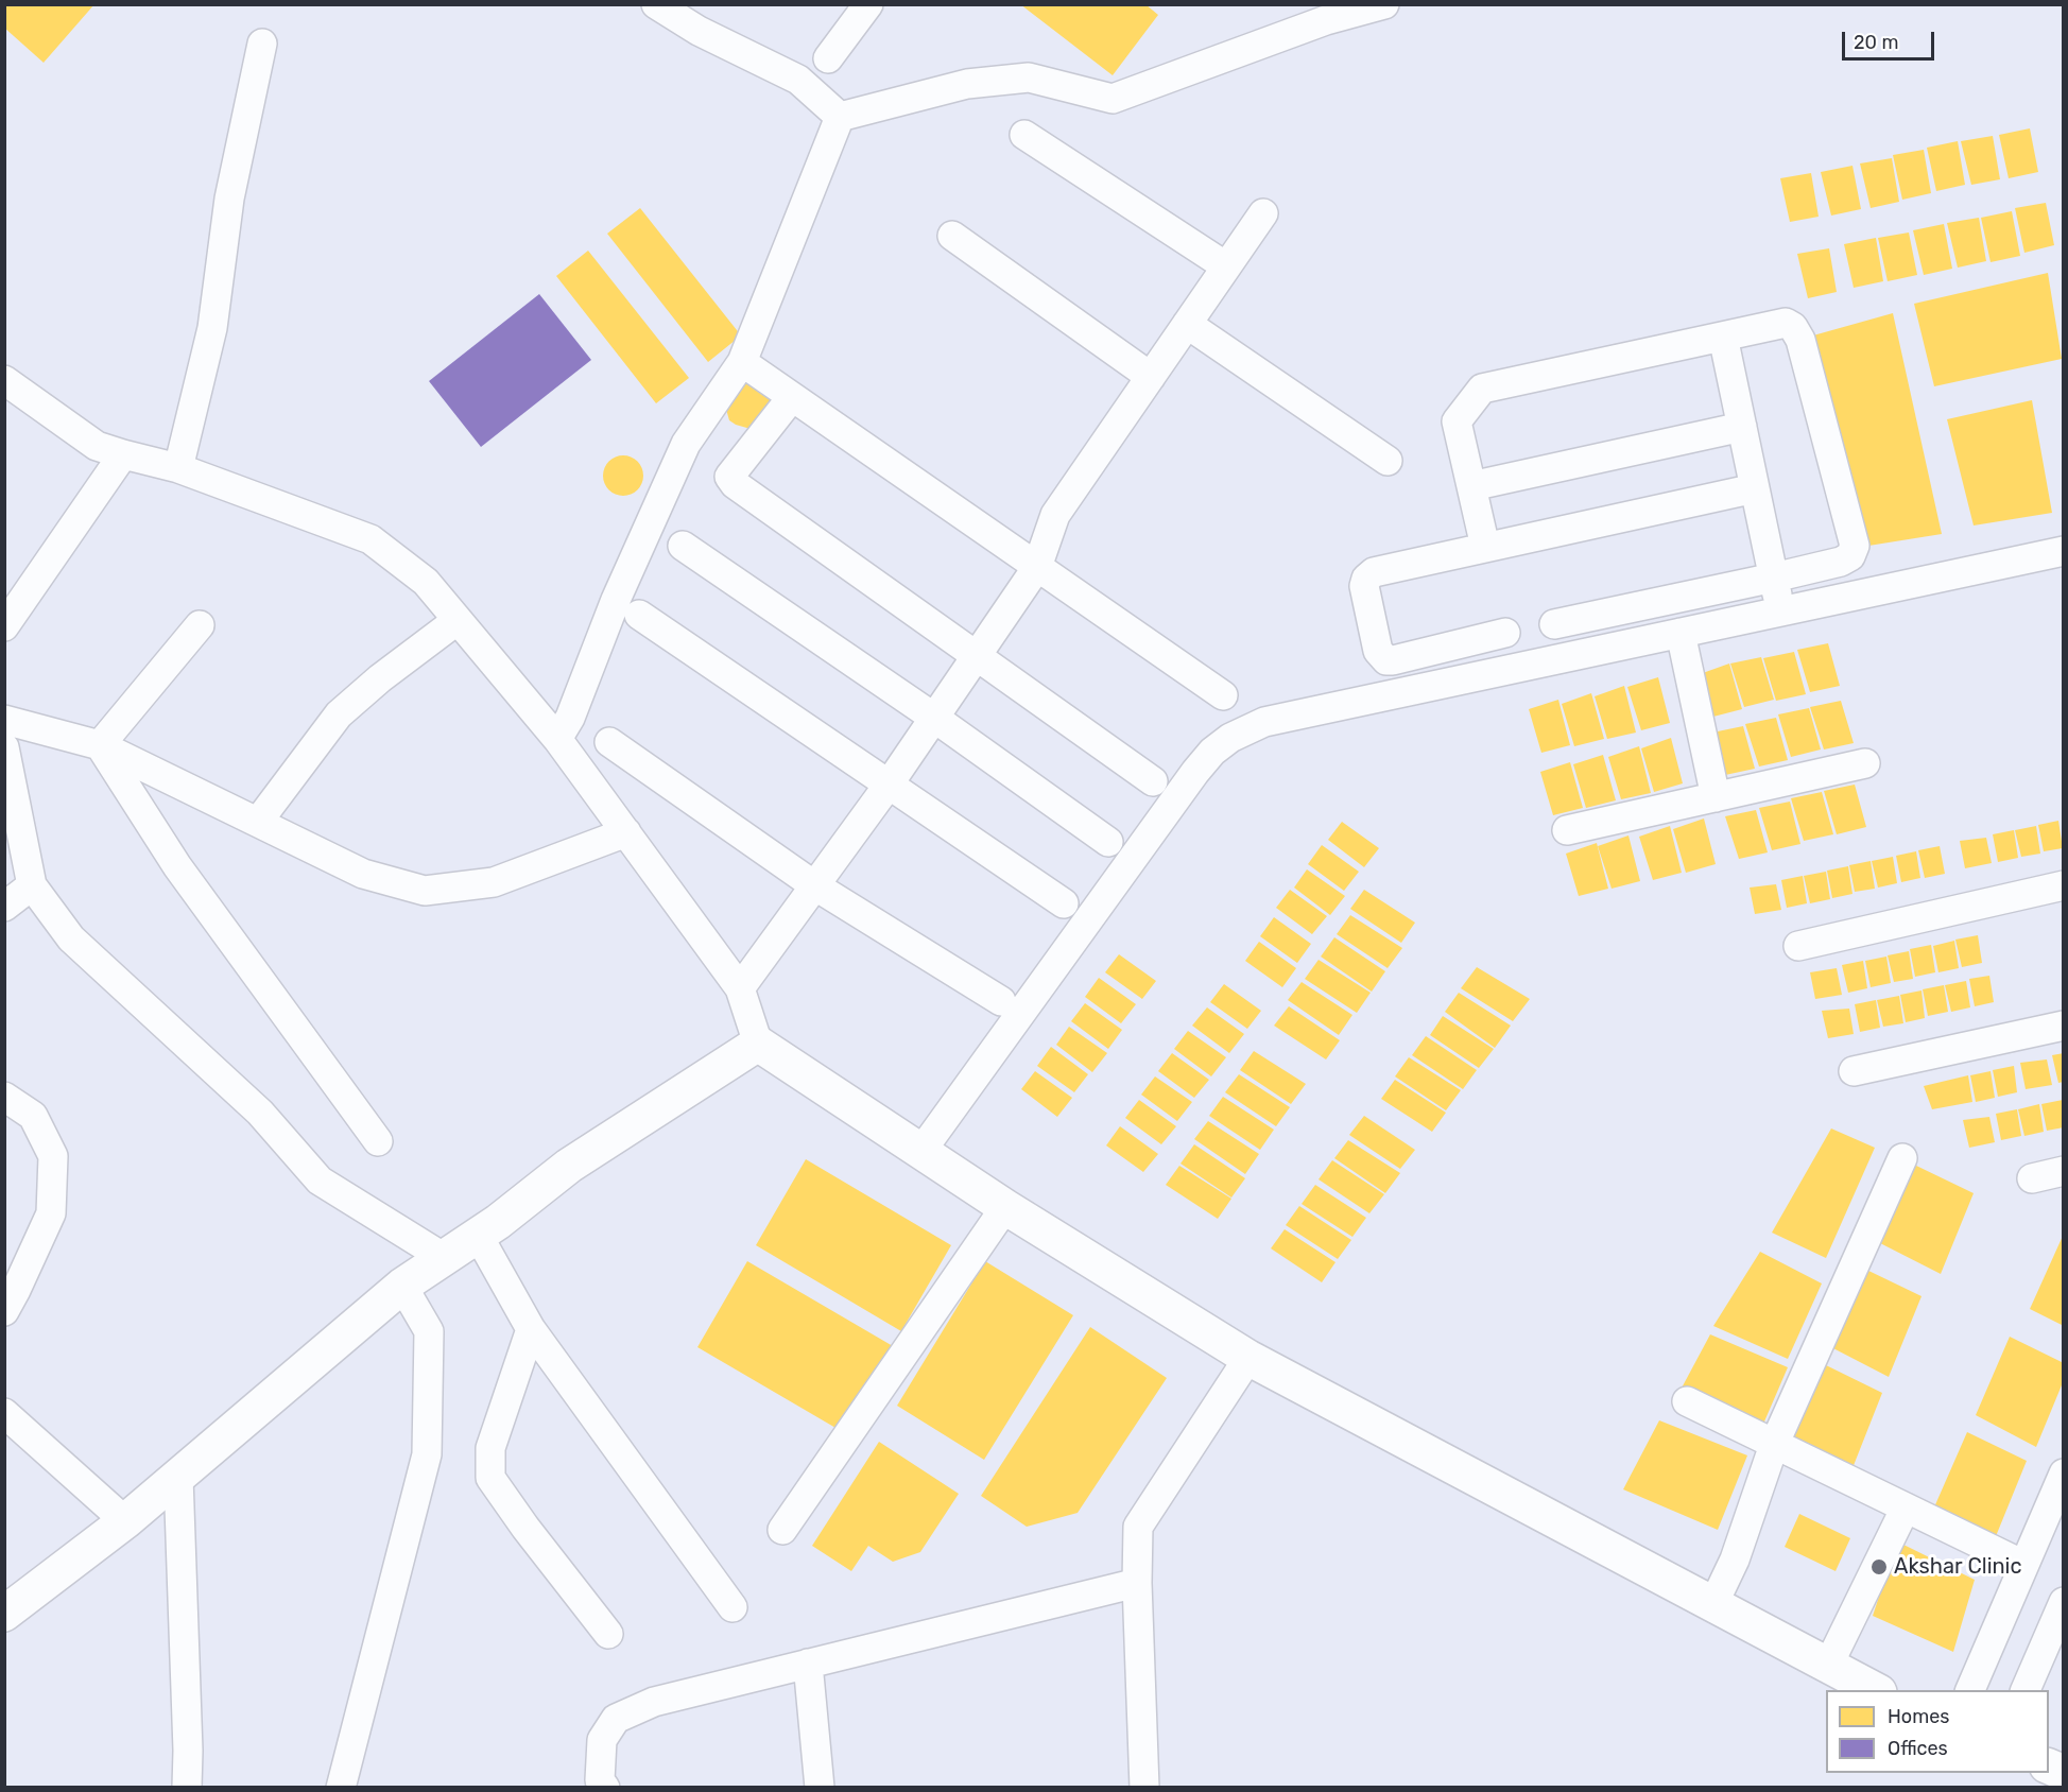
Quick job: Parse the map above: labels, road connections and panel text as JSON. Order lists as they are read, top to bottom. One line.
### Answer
{"places":["Akshar Clinic"],"legend":["Homes","Offices"],"scale_bar":"20 m"}
